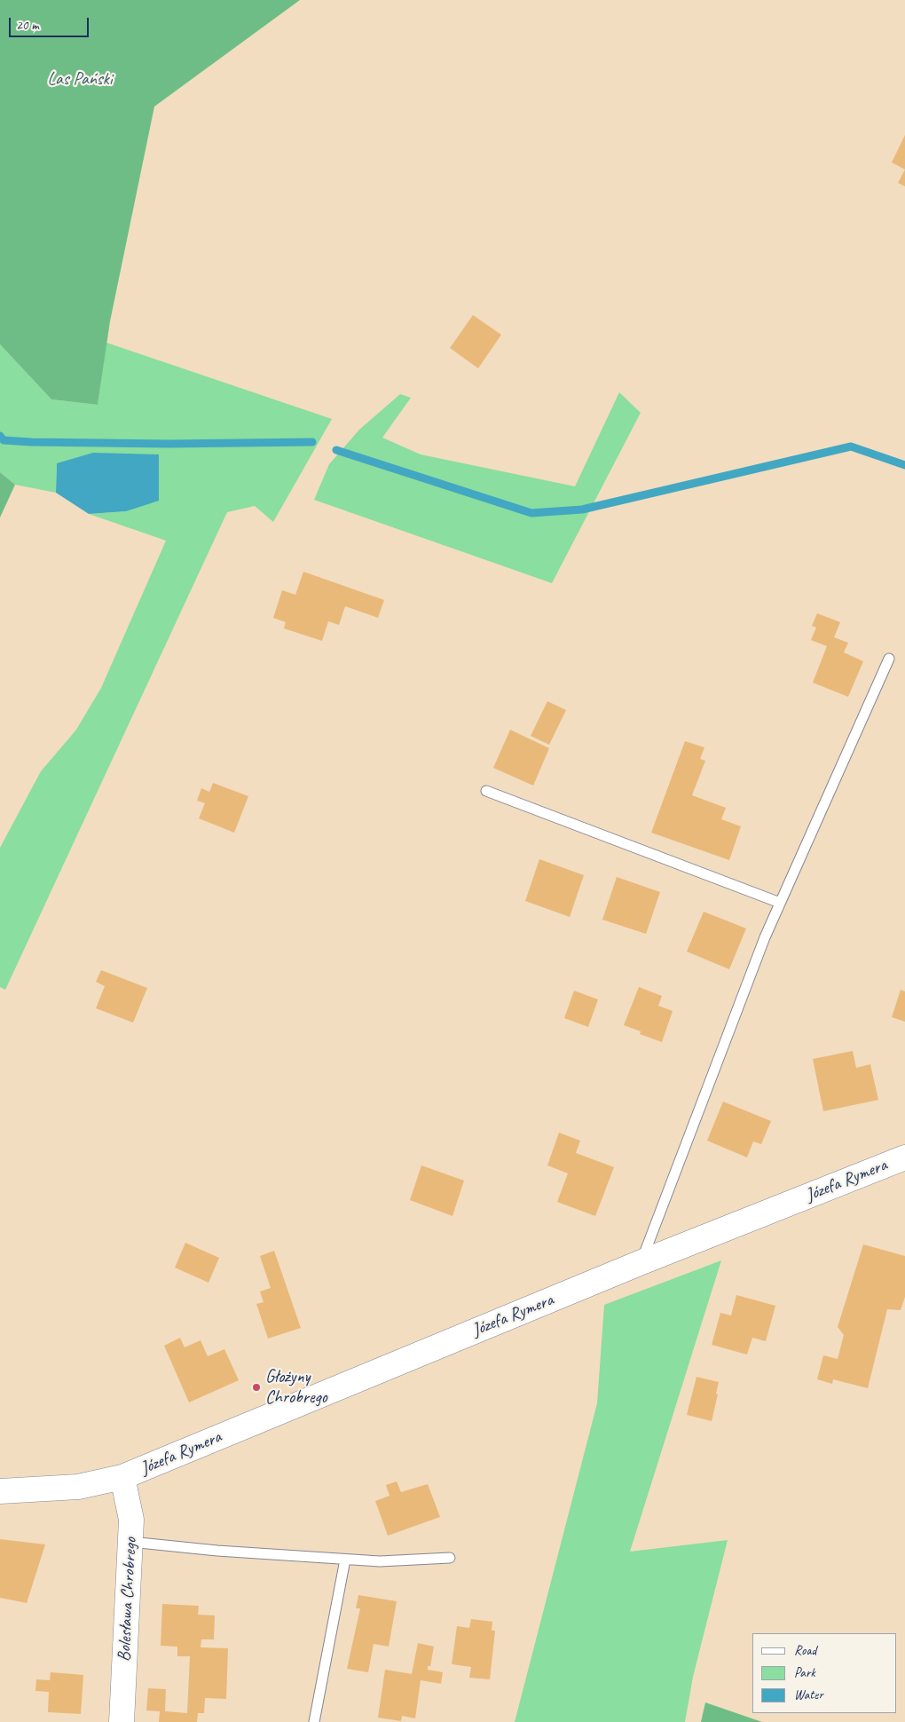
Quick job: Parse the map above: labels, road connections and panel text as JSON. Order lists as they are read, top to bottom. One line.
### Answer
{"streets":{"street":["Józefa Rymera","Bolesława Chrobrego"]},"crossings":[["Józefa Rymera","Bolesława Chrobrego"]],"parks":["Las Pański"],"places":["Głożyny Chrobrego"],"legend":["Road","Park","Water"],"scale_bar":"20 m"}
